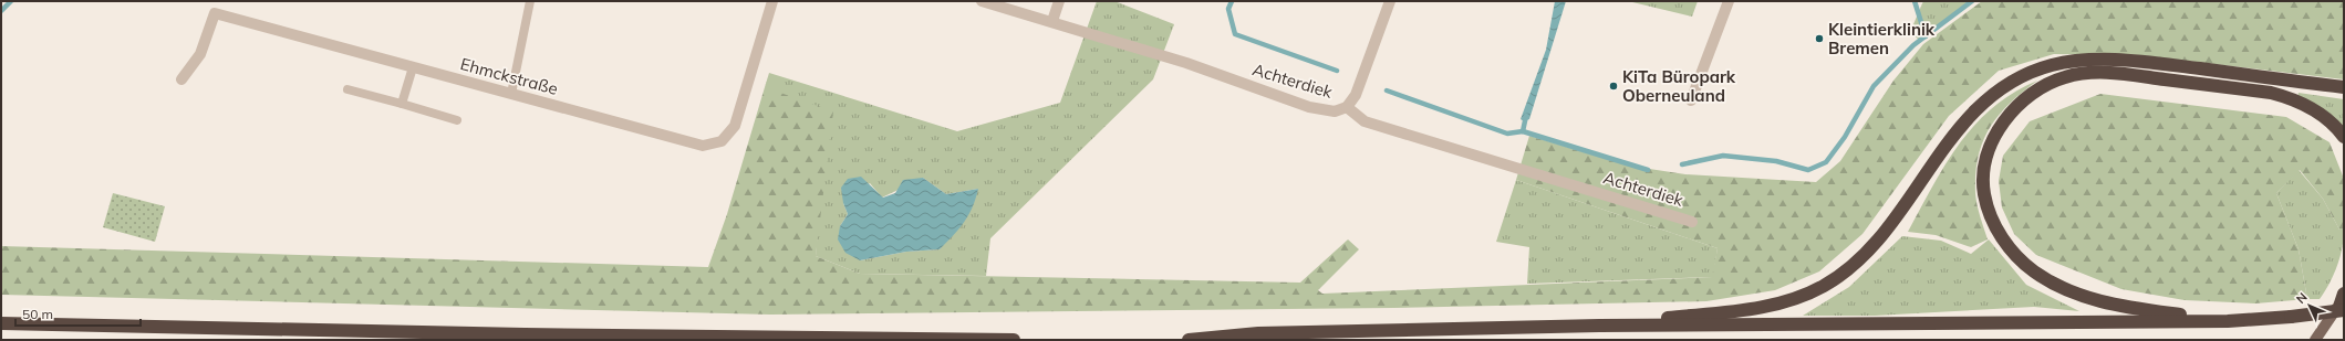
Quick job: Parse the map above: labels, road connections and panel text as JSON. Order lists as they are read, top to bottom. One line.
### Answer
{"streets":{"street":["Ehmckstraße","Achterdiek"]},"places":["Kleintierklinik Bremen","KiTa Büropark Oberneuland"],"scale_bar":"50 m","north":"top left"}
